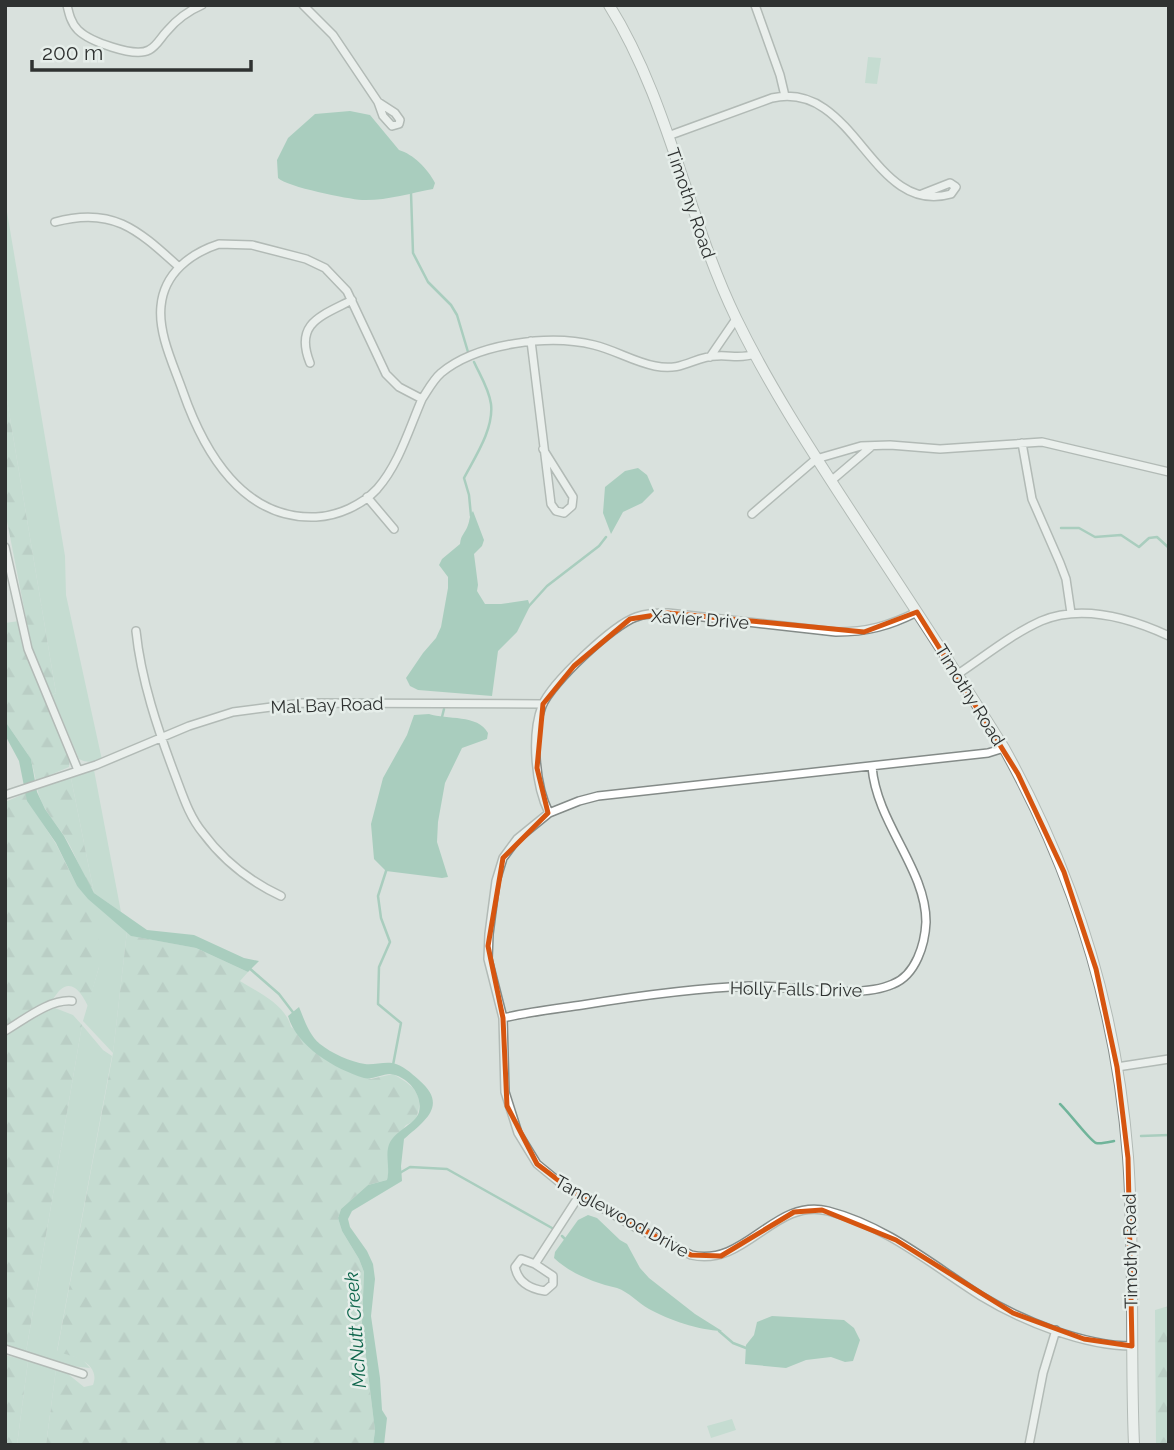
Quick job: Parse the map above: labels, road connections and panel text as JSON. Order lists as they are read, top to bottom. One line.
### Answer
{"streets":{"main road":["Timothy Road"],"street":["Xavier Drive","Mal Bay Road","Holly Falls Drive","Tanglewood Drive"]},"crossings":[["Timothy Road","Xavier Drive"],["Timothy Road","Tanglewood Drive"],["Xavier Drive","Mal Bay Road"],["Xavier Drive","Tanglewood Drive"],["Holly Falls Drive","Tanglewood Drive"]],"water":["McNutt Creek"],"scale_bar":"200 m"}
